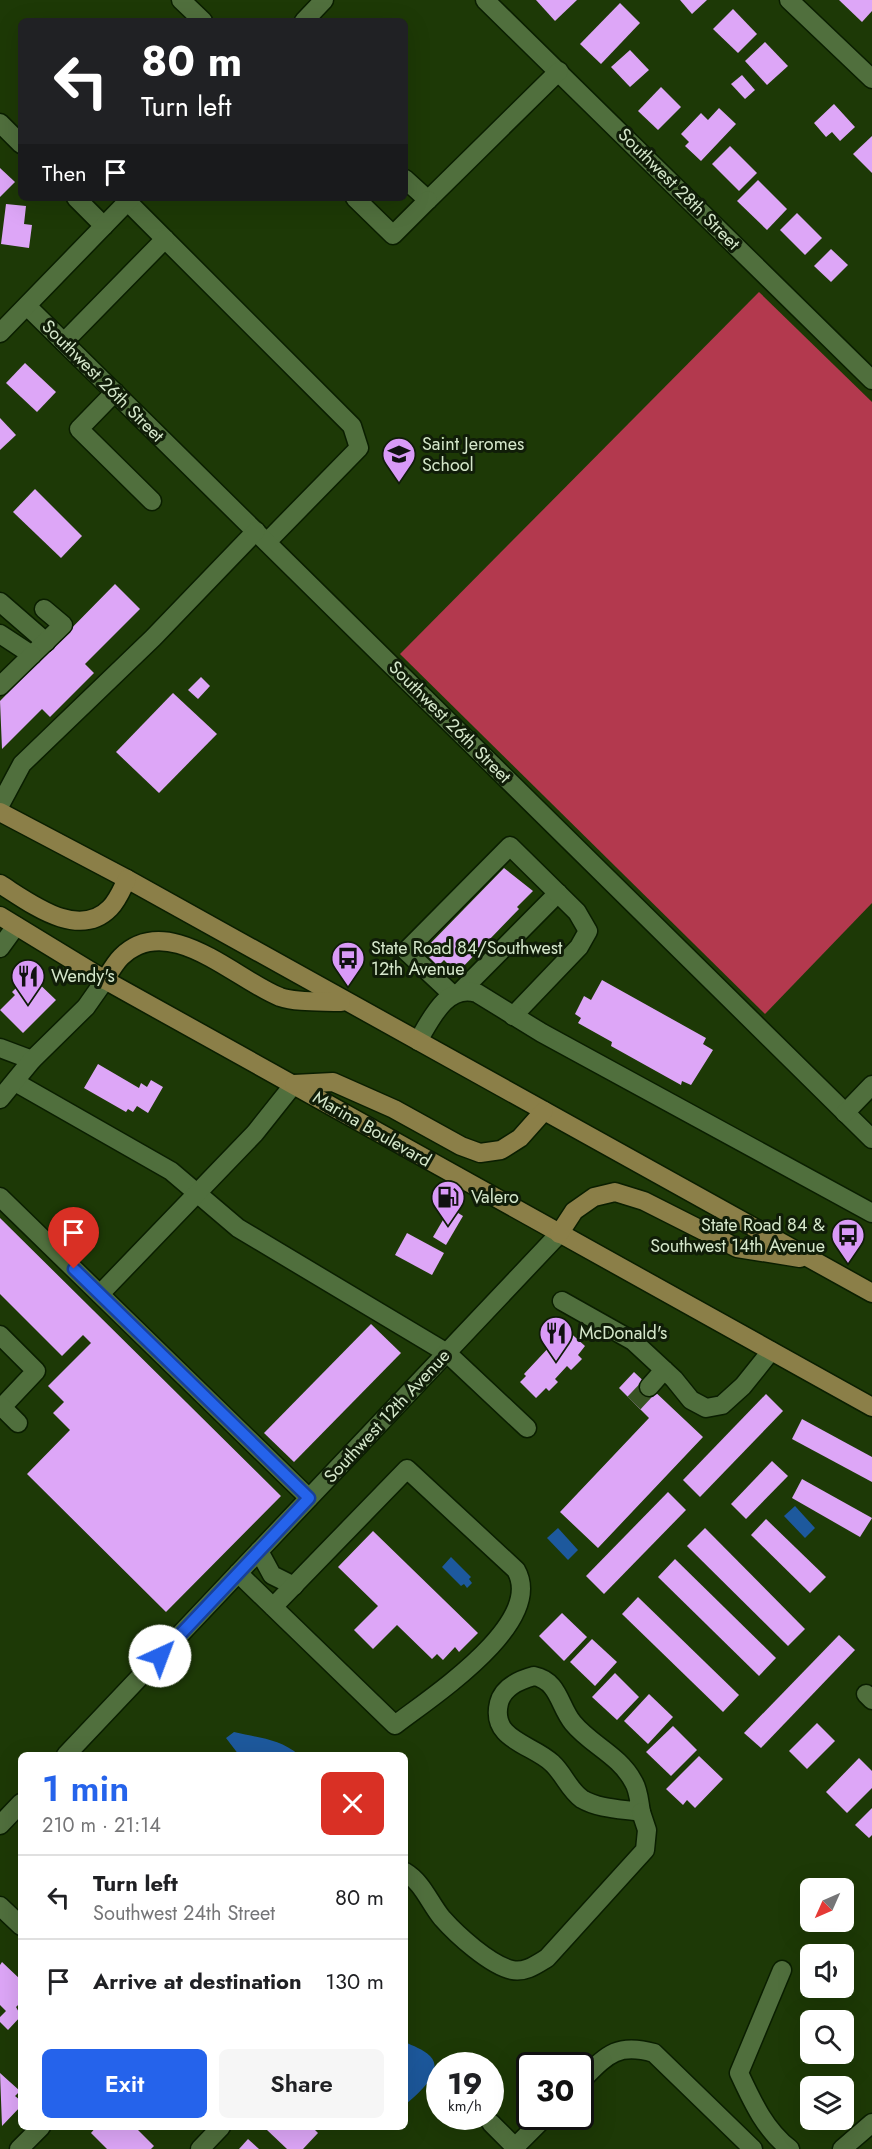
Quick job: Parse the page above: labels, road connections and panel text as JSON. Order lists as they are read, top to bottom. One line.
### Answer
{"streets":{"main road":["Marina Boulevard"],"street":["Southwest 28th Street","Southwest 26th Street","Southwest 12th Avenue"]},"crossings":[["Marina Boulevard","Southwest 12th Avenue"]],"places":{"school or university":["Saint Jeromes School"],"bus stop":["State Road 84/Southwest 12th Avenue","State Road 84 & Southwest 14th Avenue"],"restaurant":["Wendy's","McDonald's"],"fuel station":["Valero"]},"north":"bottom left","page":{"turn":["80 m","Turn left"],"then":"Then","heading":["1 min","210 m · 21:14"],"list":[{"name":"Turn left","note":"Southwest 24th Street","value":"80 m"},{"name":"Arrive at destination","value":"130 m"}],"buttons":["Exit","Share"],"speed":"19 km/h","limit":"30"}}
